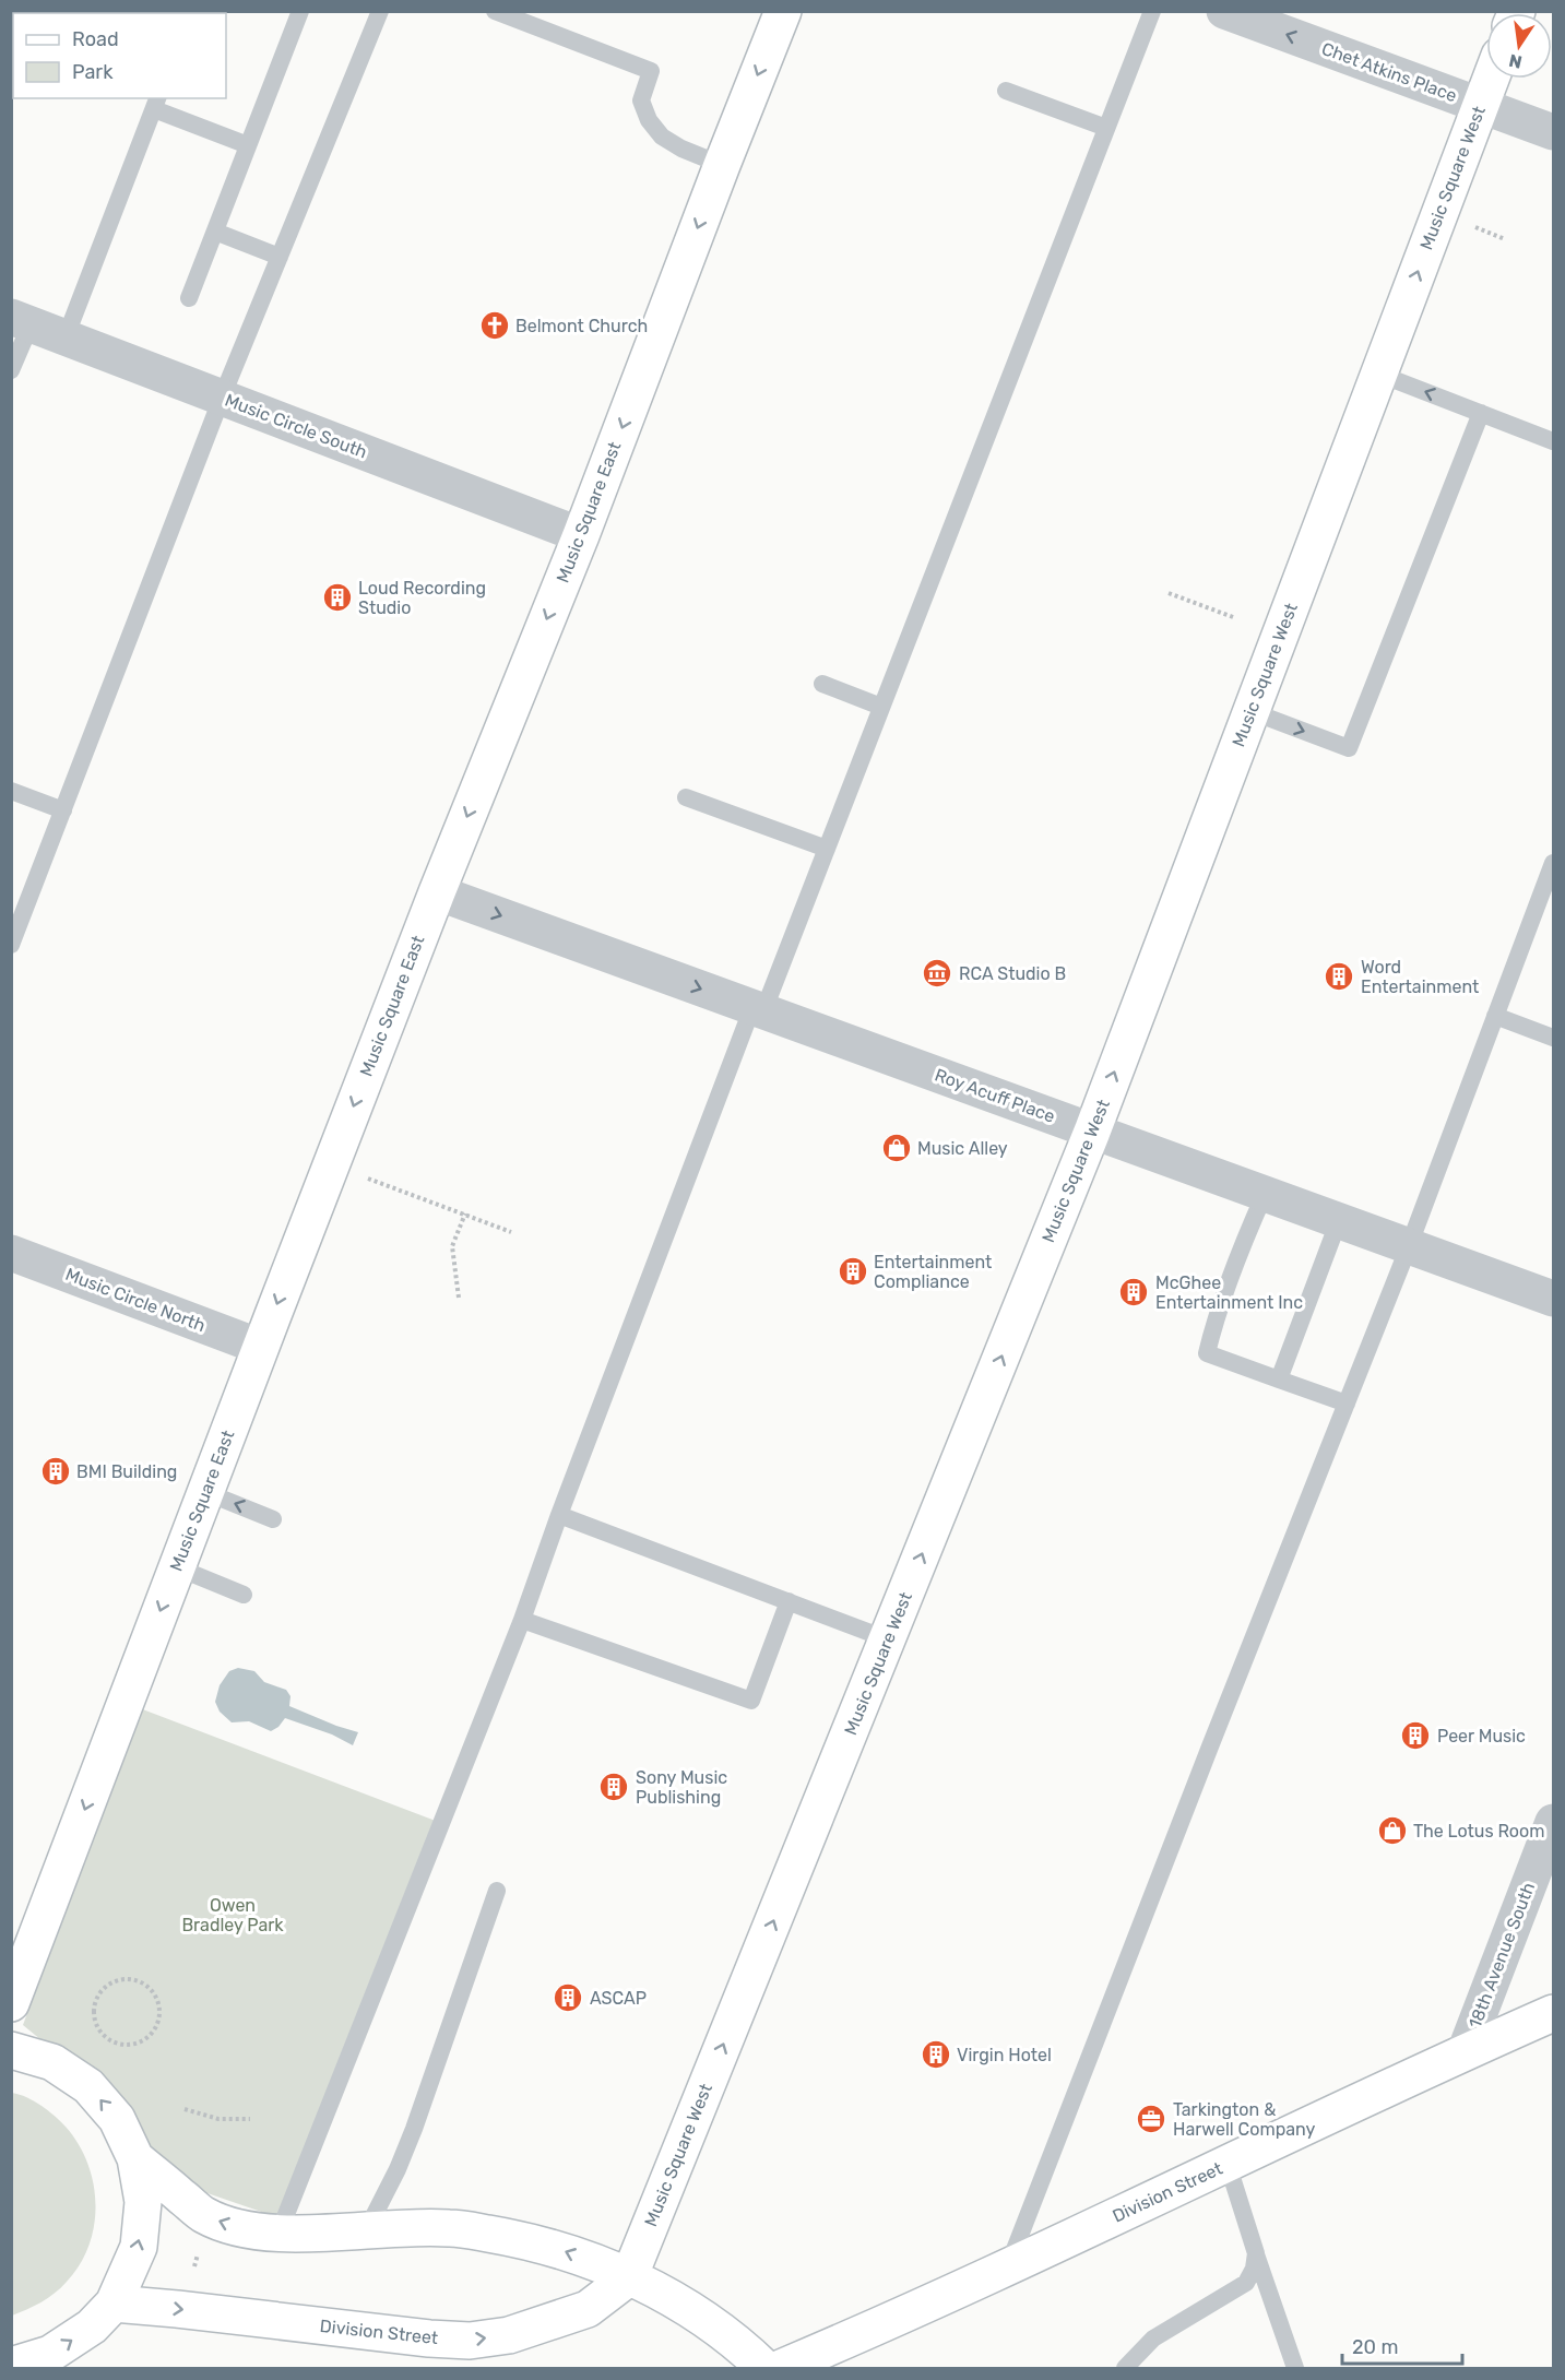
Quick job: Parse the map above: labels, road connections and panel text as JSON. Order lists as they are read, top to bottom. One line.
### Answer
{"streets":{"main road":["Music Square West","Music Square East","Division Street"],"street":["Chet Atkins Place","Music Circle South","Roy Acuff Place","Music Circle North","18th Avenue South"]},"crossings":[["Chet Atkins Place","Music Square West"],["Music Square West","Roy Acuff Place"],["Music Square West","Division Street"],["Music Circle South","Music Square East"],["Music Square East","Roy Acuff Place"],["Music Square East","Music Circle North"],["18th Avenue South","Division Street"]],"one_way":["Chet Atkins Place","Music Square West","Music Square East"],"parks":["Owen Bradley Park"],"places":{"church":["Belmont Church"],"building":["Loud Recording Studio","Word Entertainment","Entertainment Compliance","McGhee Entertainment Inc","BMI Building","Peer Music","Sony Music Publishing","ASCAP","Virgin Hotel"],"museum":["RCA Studio B"],"shop":["Music Alley","The Lotus Room"],"office":["Tarkington & Harwell Company"]},"legend":["Road","Park"],"scale_bar":"20 m","north":"bottom"}
